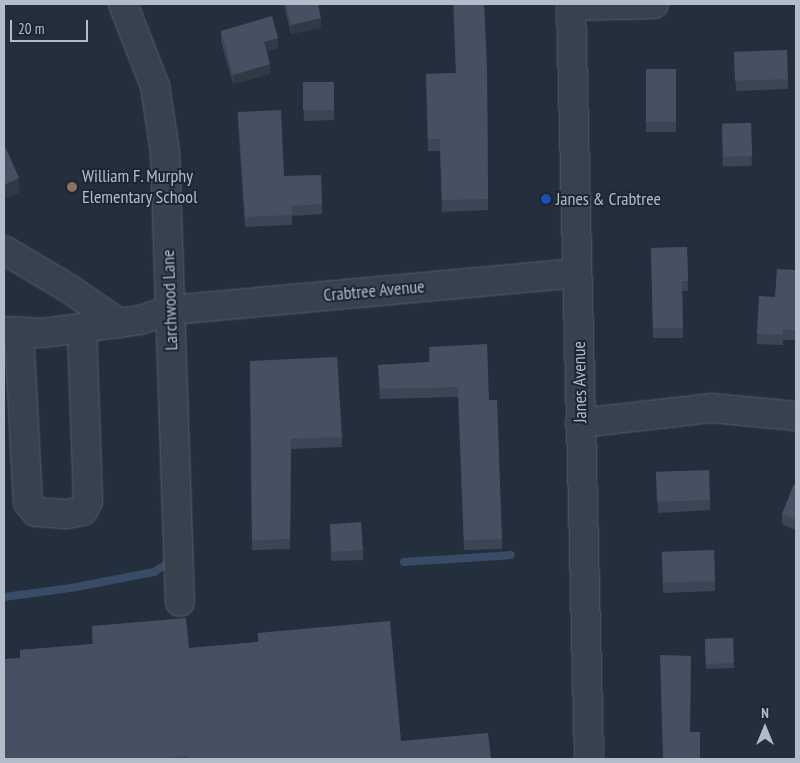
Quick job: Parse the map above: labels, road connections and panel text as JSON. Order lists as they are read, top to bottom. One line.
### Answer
{"streets":{"street":["Crabtree Avenue","Larchwood Lane","Janes Avenue"]},"crossings":[["Crabtree Avenue","Larchwood Lane"],["Crabtree Avenue","Janes Avenue"]],"places":["William F. Murphy Elementary School","Janes & Crabtree"],"scale_bar":"20 m","north":"top"}
